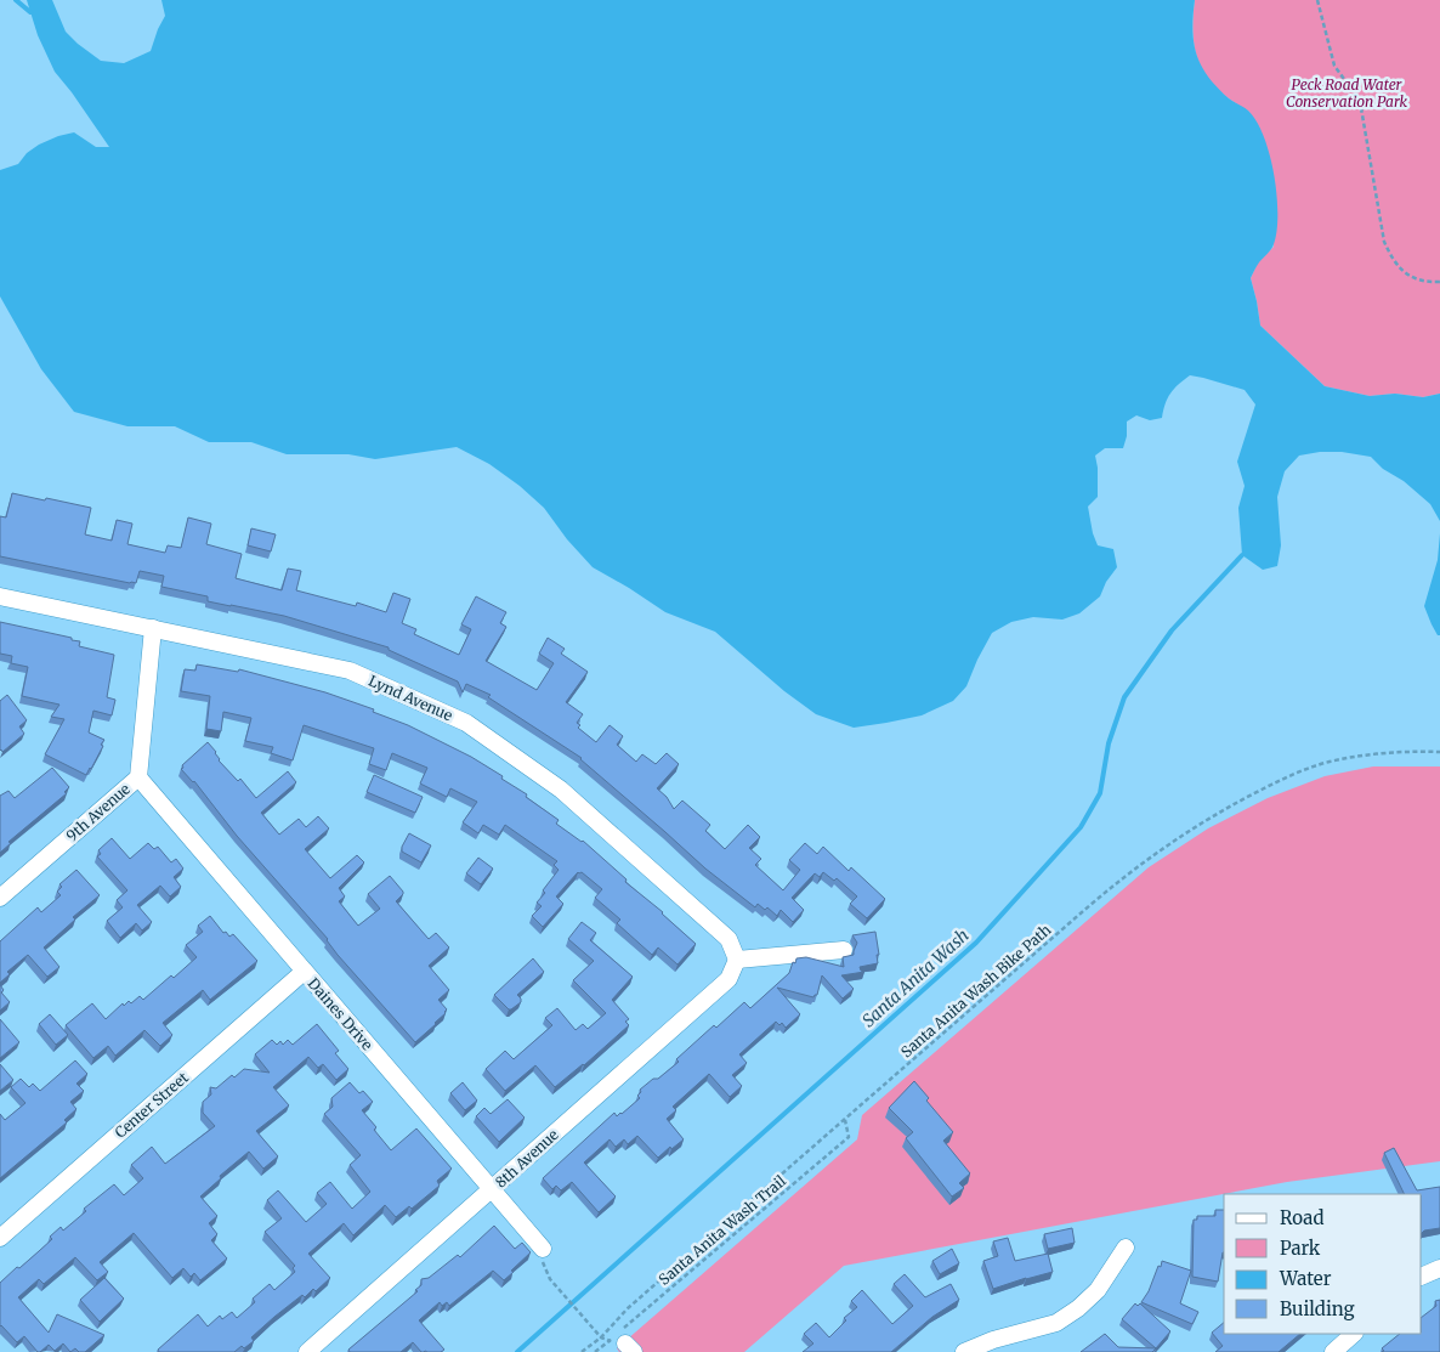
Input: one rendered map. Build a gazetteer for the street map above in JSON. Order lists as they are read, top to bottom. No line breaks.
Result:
{"streets":{"street":["Lynd Avenue","9th Avenue","Daines Drive","Center Street","8th Avenue"],"path":["Santa Anita Wash Bike Path","Santa Anita Wash Trail"]},"crossings":[["Lynd Avenue","9th Avenue"],["Lynd Avenue","8th Avenue"],["9th Avenue","Daines Drive"],["Santa Anita Wash Bike Path","Santa Anita Wash Trail"],["Daines Drive","Center Street"],["Daines Drive","8th Avenue"]],"water":["Santa Anita Wash"],"parks":["Peck Road Water Conservation Park"],"legend":["Road","Park","Water","Building"]}
